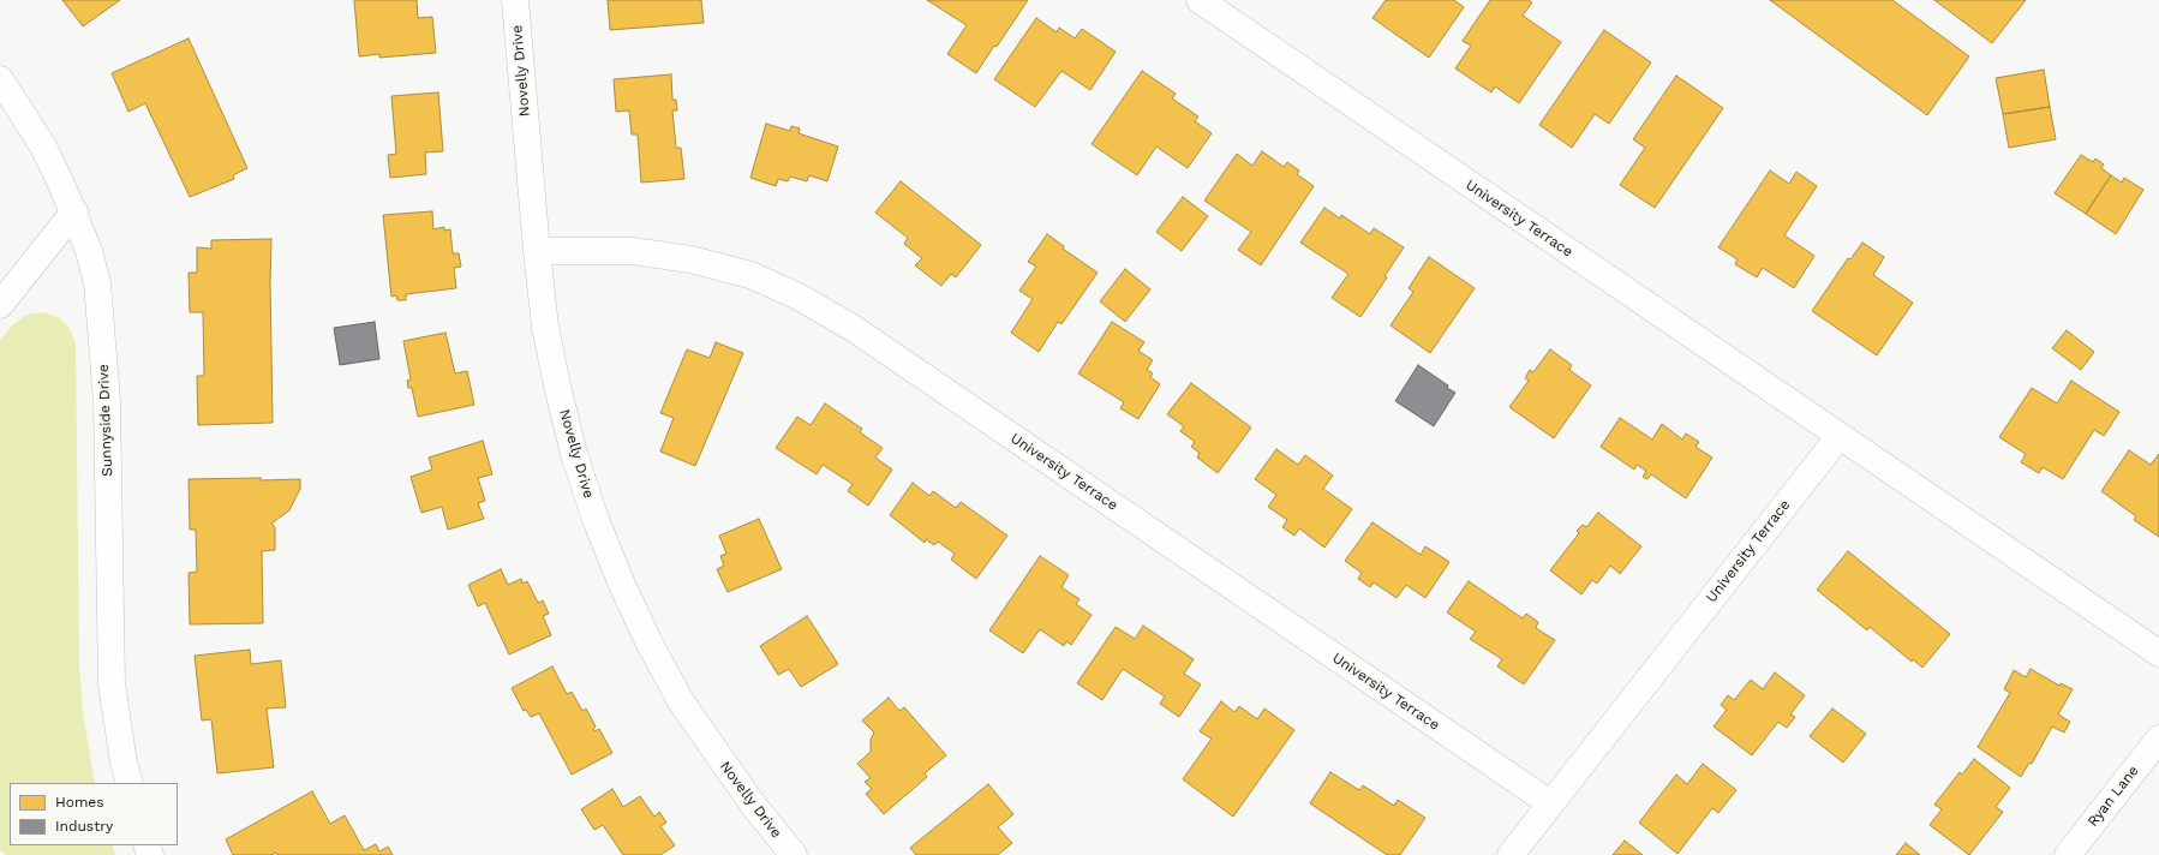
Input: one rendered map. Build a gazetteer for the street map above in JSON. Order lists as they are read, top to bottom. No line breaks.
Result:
{"streets":{"street":["Novelly Drive","University Terrace","Sunnyside Drive","Ryan Lane"]},"crossings":[["Novelly Drive","University Terrace"]],"legend":["Homes","Industry"]}
